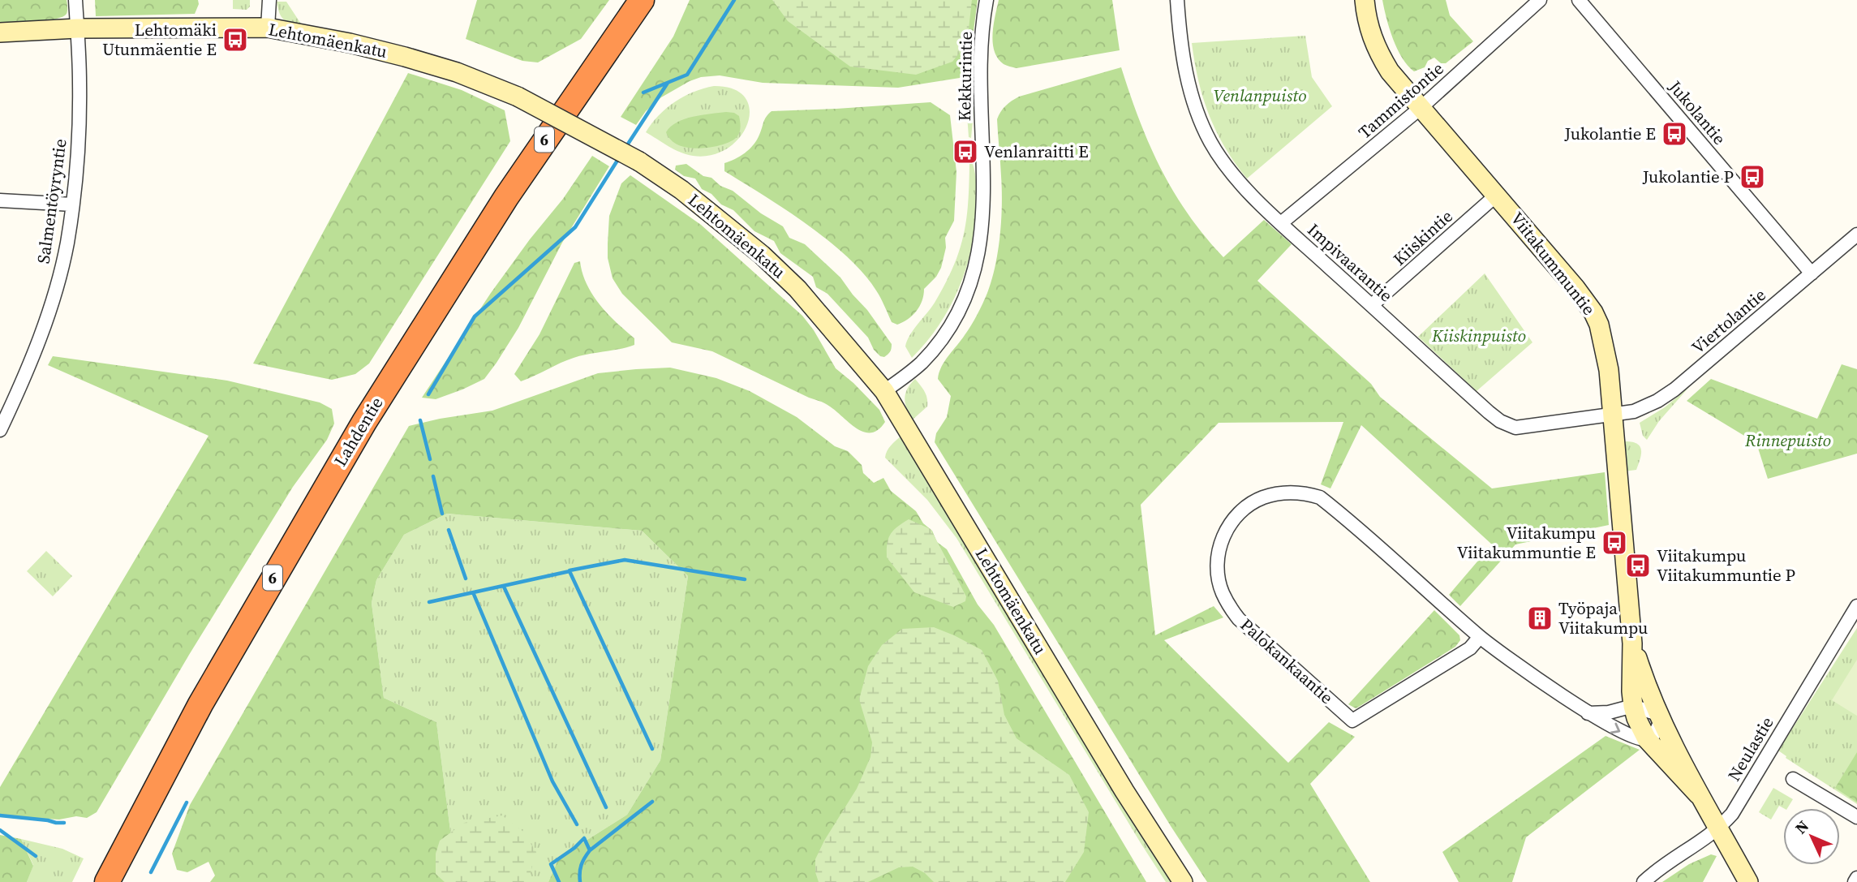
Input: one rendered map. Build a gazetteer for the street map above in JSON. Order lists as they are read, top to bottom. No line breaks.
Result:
{"streets":{"highway":["6","Lahdentie"],"street":["Lehtomäenkatu","Kekkurintie","Tammistontie","Jukolantie","Salmentöyryntie","Kiiskintie","Impivaarantie","Viitakummuntie","Viertolantie","Palokankaantie","Neulastie"]},"crossings":[["Lehtomäenkatu","Kekkurintie"],["Lehtomäenkatu","Salmentöyryntie"],["Tammistontie","Impivaarantie"],["Tammistontie","Viitakummuntie"],["Jukolantie","Viertolantie"],["Kiiskintie","Impivaarantie"],["Kiiskintie","Viitakummuntie"],["Impivaarantie","Viitakummuntie"],["Impivaarantie","Viertolantie"],["Viitakummuntie","Viertolantie"],["Viitakummuntie","Palokankaantie"]],"parks":["Venlanpuisto","Kiiskinpuisto","Rinnepuisto"],"places":{"bus stop":["Lehtomäki Utunmäentie E","Jukolantie E","Venlanraitti E","Jukolantie P","Viitakumpu Viitakummuntie E","Viitakumpu Viitakummuntie P"],"building":["Työpaja Viitakumpu"]},"north":"top left"}
